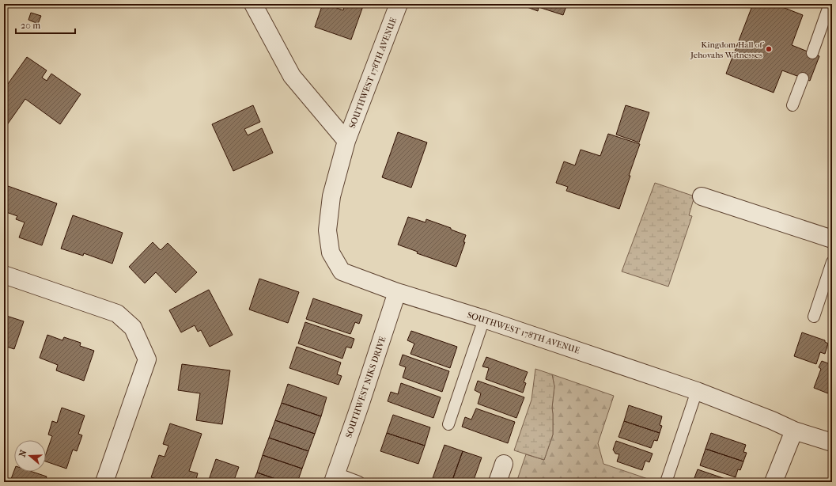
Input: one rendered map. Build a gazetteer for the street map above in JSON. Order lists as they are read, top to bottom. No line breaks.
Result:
{"streets":{"street":["SOUTHWEST 178TH AVENUE","SOUTHWEST NIKS DRIVE"]},"crossings":[["SOUTHWEST 178TH AVENUE","SOUTHWEST NIKS DRIVE"]],"places":["Kingdom Hall of Jehovahs Witnesses"],"scale_bar":"20 m","north":"left"}
